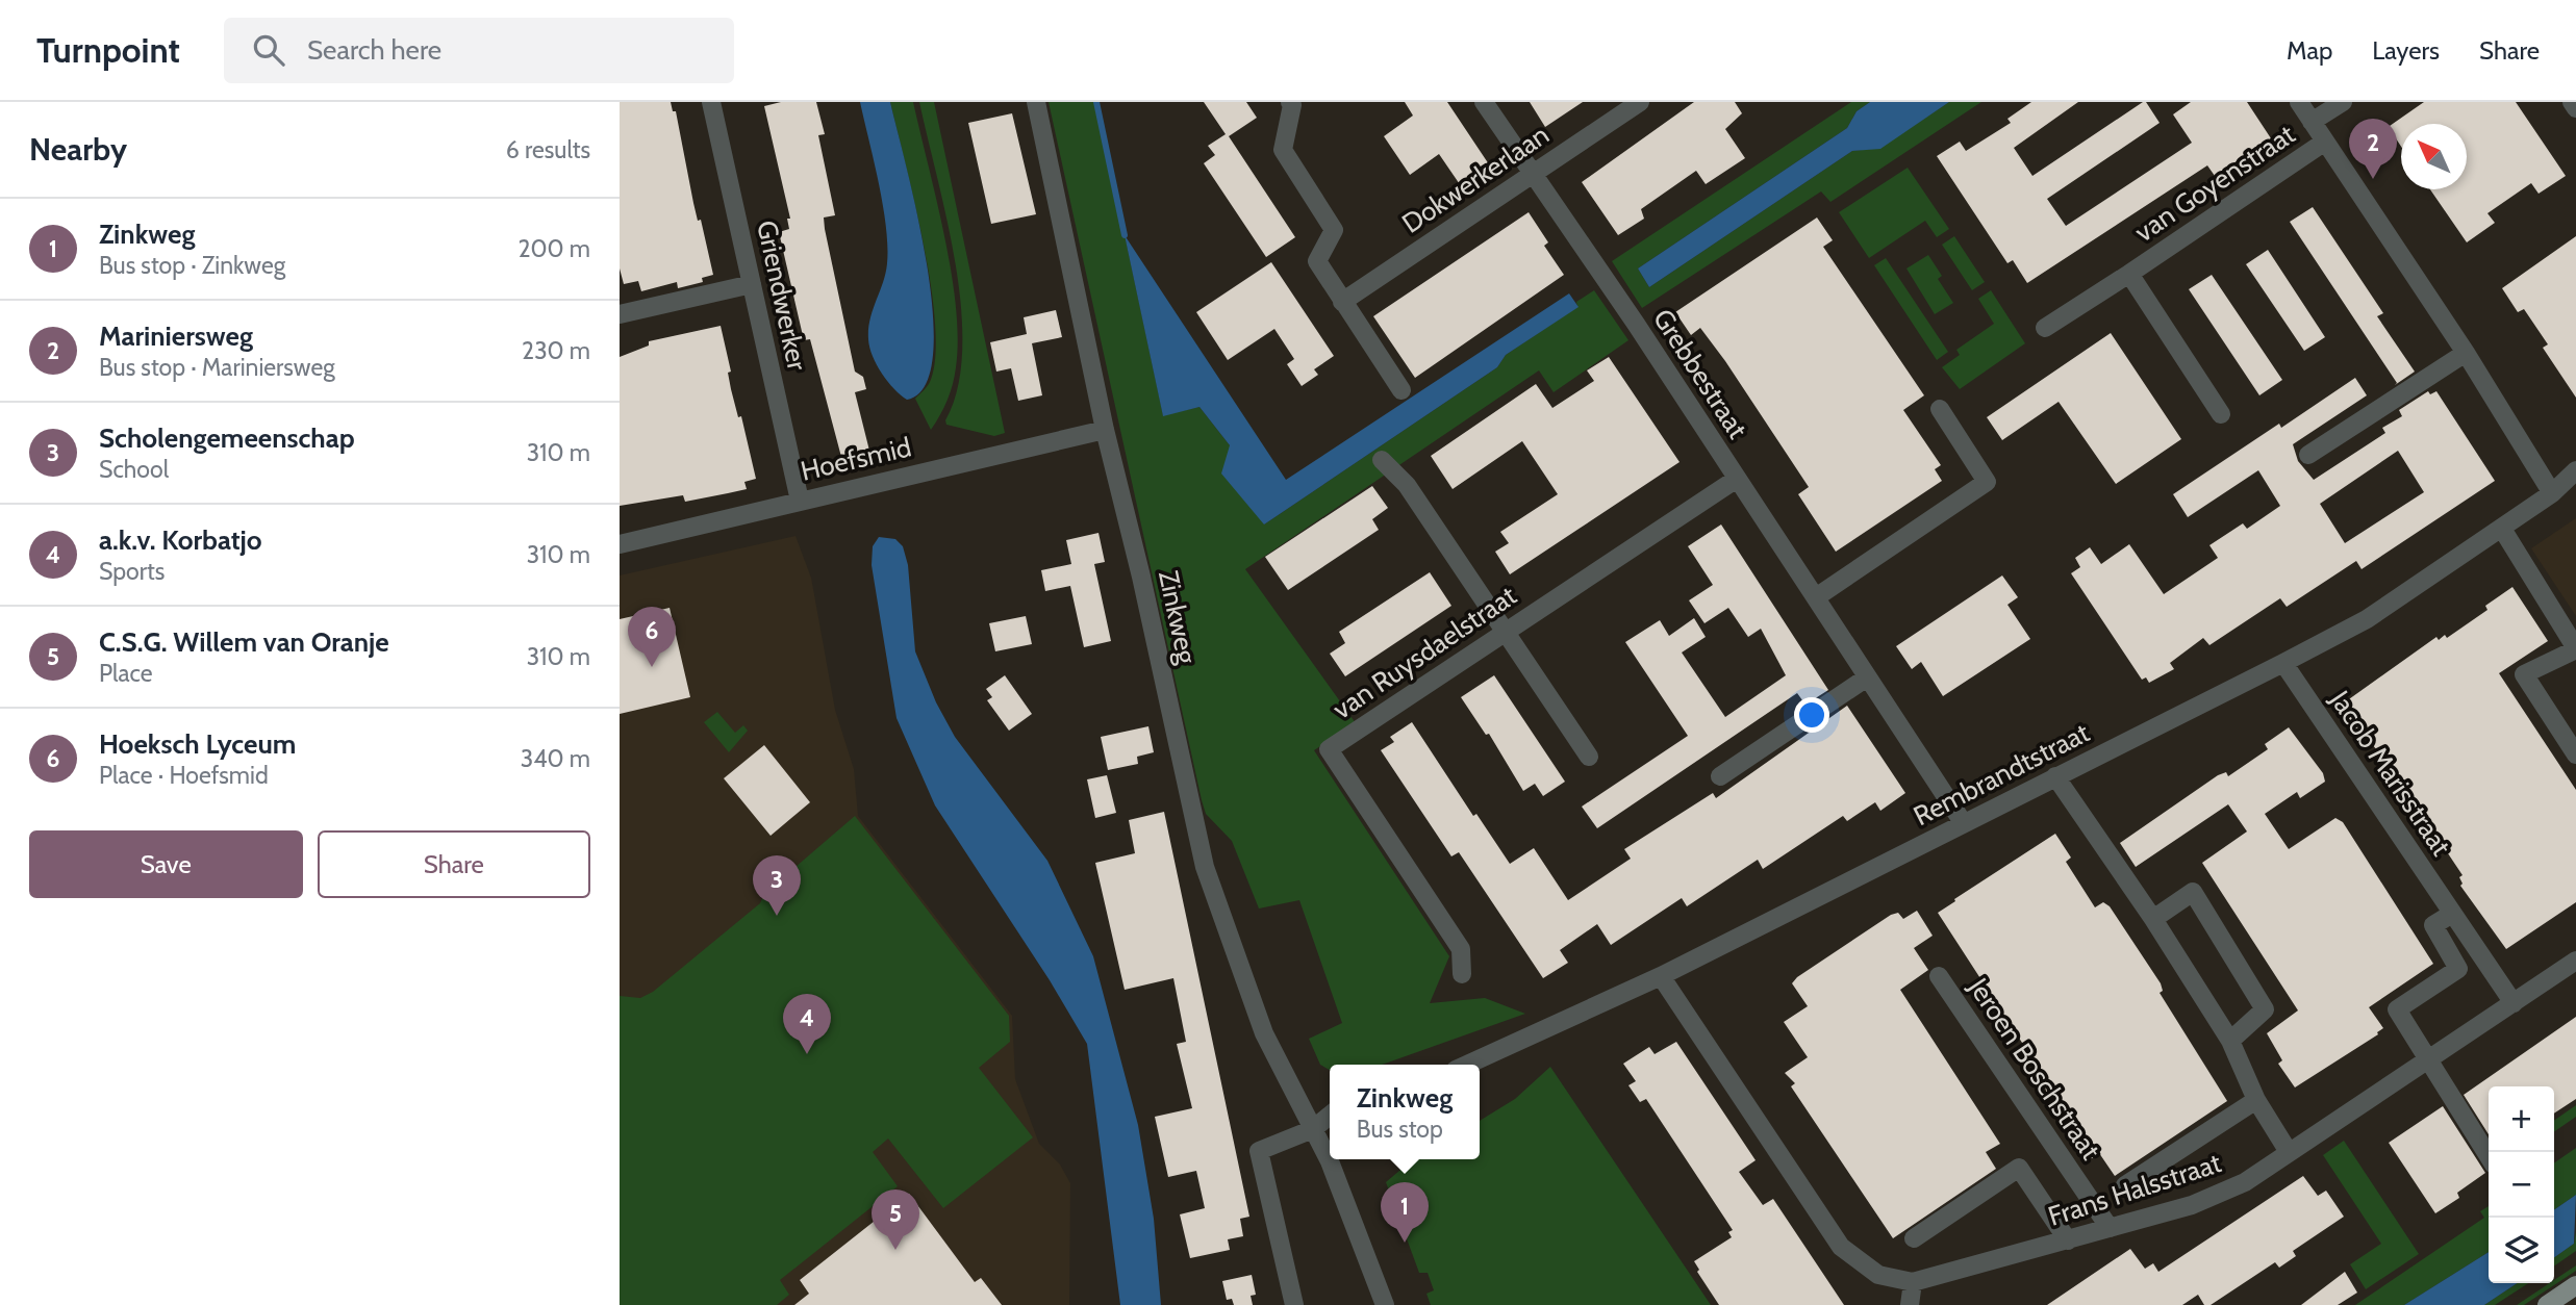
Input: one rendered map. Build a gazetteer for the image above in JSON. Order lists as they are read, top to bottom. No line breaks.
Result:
{"streets":{"street":["Dokwerkerlaan","van Goyenstraat","Griendwerker","Grebbestraat","Hoefsmid","Zinkweg","van Ruysdaelstraat","Jacob Marisstraat","Rembrandtstraat","Jeroen Boschstraat","Frans Halsstraat"]},"crossings":[["Dokwerkerlaan","Grebbestraat"],["Griendwerker","Hoefsmid"],["Grebbestraat","van Ruysdaelstraat"],["Grebbestraat","Rembrandtstraat"],["Hoefsmid","Zinkweg"],["Jacob Marisstraat","Rembrandtstraat"],["Jacob Marisstraat","Frans Halsstraat"],["Rembrandtstraat","Frans Halsstraat"],["Jeroen Boschstraat","Frans Halsstraat"]],"north":"top left","page":{"header":"Turnpoint","search":"Search here","nav":["Map","Layers","Share"],"heading":["Nearby","6 results"],"pins":["2","6","3","4","1","5"],"list":[{"mark":"1","name":"Zinkweg","note":"Bus stop · Zinkweg","value":"200 m"},{"mark":"2","name":"Mariniersweg","note":"Bus stop · Mariniersweg","value":"230 m"},{"mark":"3","name":"Scholengemeenschap","note":"School","value":"310 m"},{"mark":"4","name":"a.k.v. Korbatjo","note":"Sports","value":"310 m"},{"mark":"5","name":"C.S.G. Willem van Oranje","note":"Place","value":"310 m"},{"mark":"6","name":"Hoeksch Lyceum","note":"Place · Hoefsmid","value":"340 m"}],"buttons":["Save","Share"],"popup":["Zinkweg","Bus stop"],"map_buttons":["+","−"]}}
